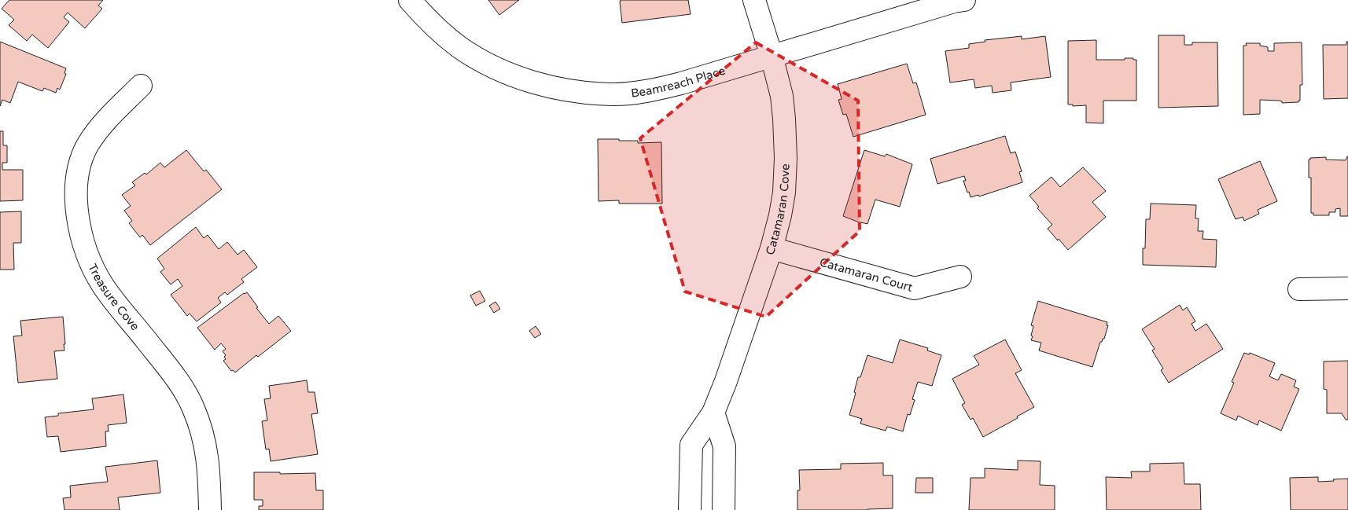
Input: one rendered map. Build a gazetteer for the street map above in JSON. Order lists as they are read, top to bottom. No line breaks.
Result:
{"streets":{"street":["Beamreach Place","Catamaran Cove","Catamaran Court","Treasure Cove"]},"crossings":[["Beamreach Place","Catamaran Cove"],["Catamaran Cove","Catamaran Court"]]}
